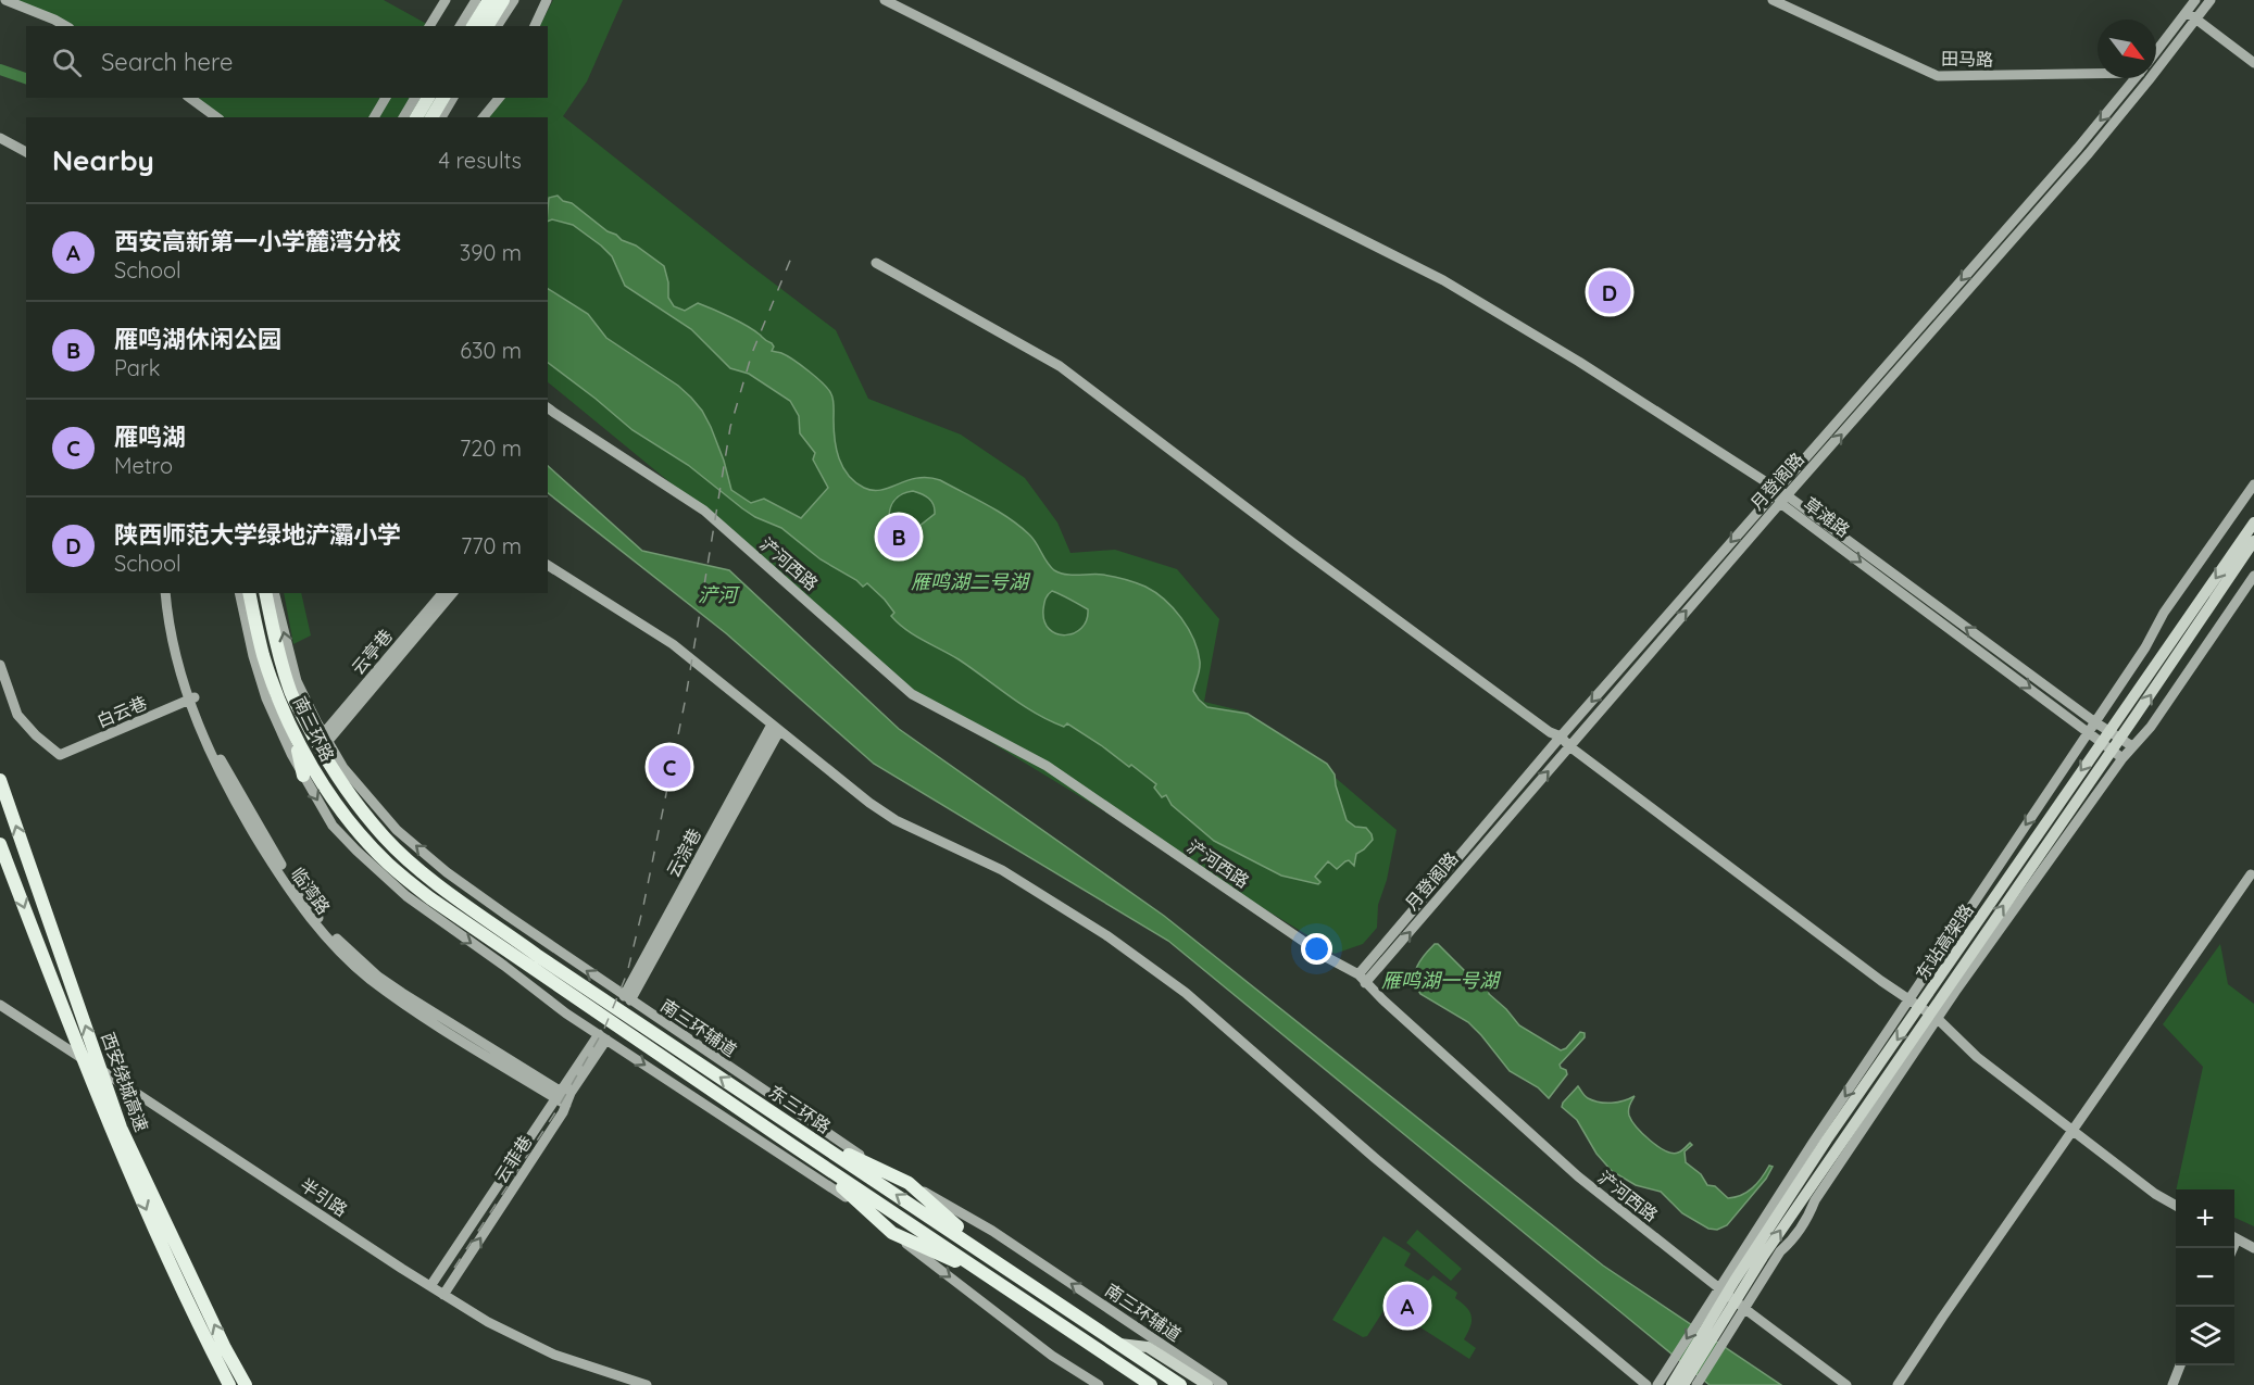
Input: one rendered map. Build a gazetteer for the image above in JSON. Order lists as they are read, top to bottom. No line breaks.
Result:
{"streets":{"highway":["南三环路","西安绕城高速","东三环路"],"main road":["东站高架路"],"street":["田马路","月登阁路","草滩路","浐河西路","云亭巷","白云巷","云淙巷","临湾路","南三环辅道","云菲巷","半引路"]},"crossings":[["月登阁路","草滩路"],["月登阁路","浐河西路"],["云亭巷","南三环辅道"],["白云巷","临湾路"],["南三环路","南三环辅道"],["南三环路","东三环路"],["云淙巷","南三环辅道"],["临湾路","云菲巷"],["南三环辅道","云菲巷"],["云菲巷","半引路"]],"water":["雁鸣湖二号湖","浐河","雁鸣湖一号湖"],"north":"bottom right","page":{"search":"Search here","heading":["Nearby","4 results"],"list":[{"mark":"A","name":"西安高新第一小学麓湾分校","note":"School","value":"390 m"},{"mark":"B","name":"雁鸣湖休闲公园","note":"Park","value":"630 m"},{"mark":"C","name":"雁鸣湖","note":"Metro","value":"720 m"},{"mark":"D","name":"陕西师范大学绿地浐灞小学","note":"School","value":"770 m"}],"pins":["D","B","C","A"],"map_buttons":["+","−"]}}
